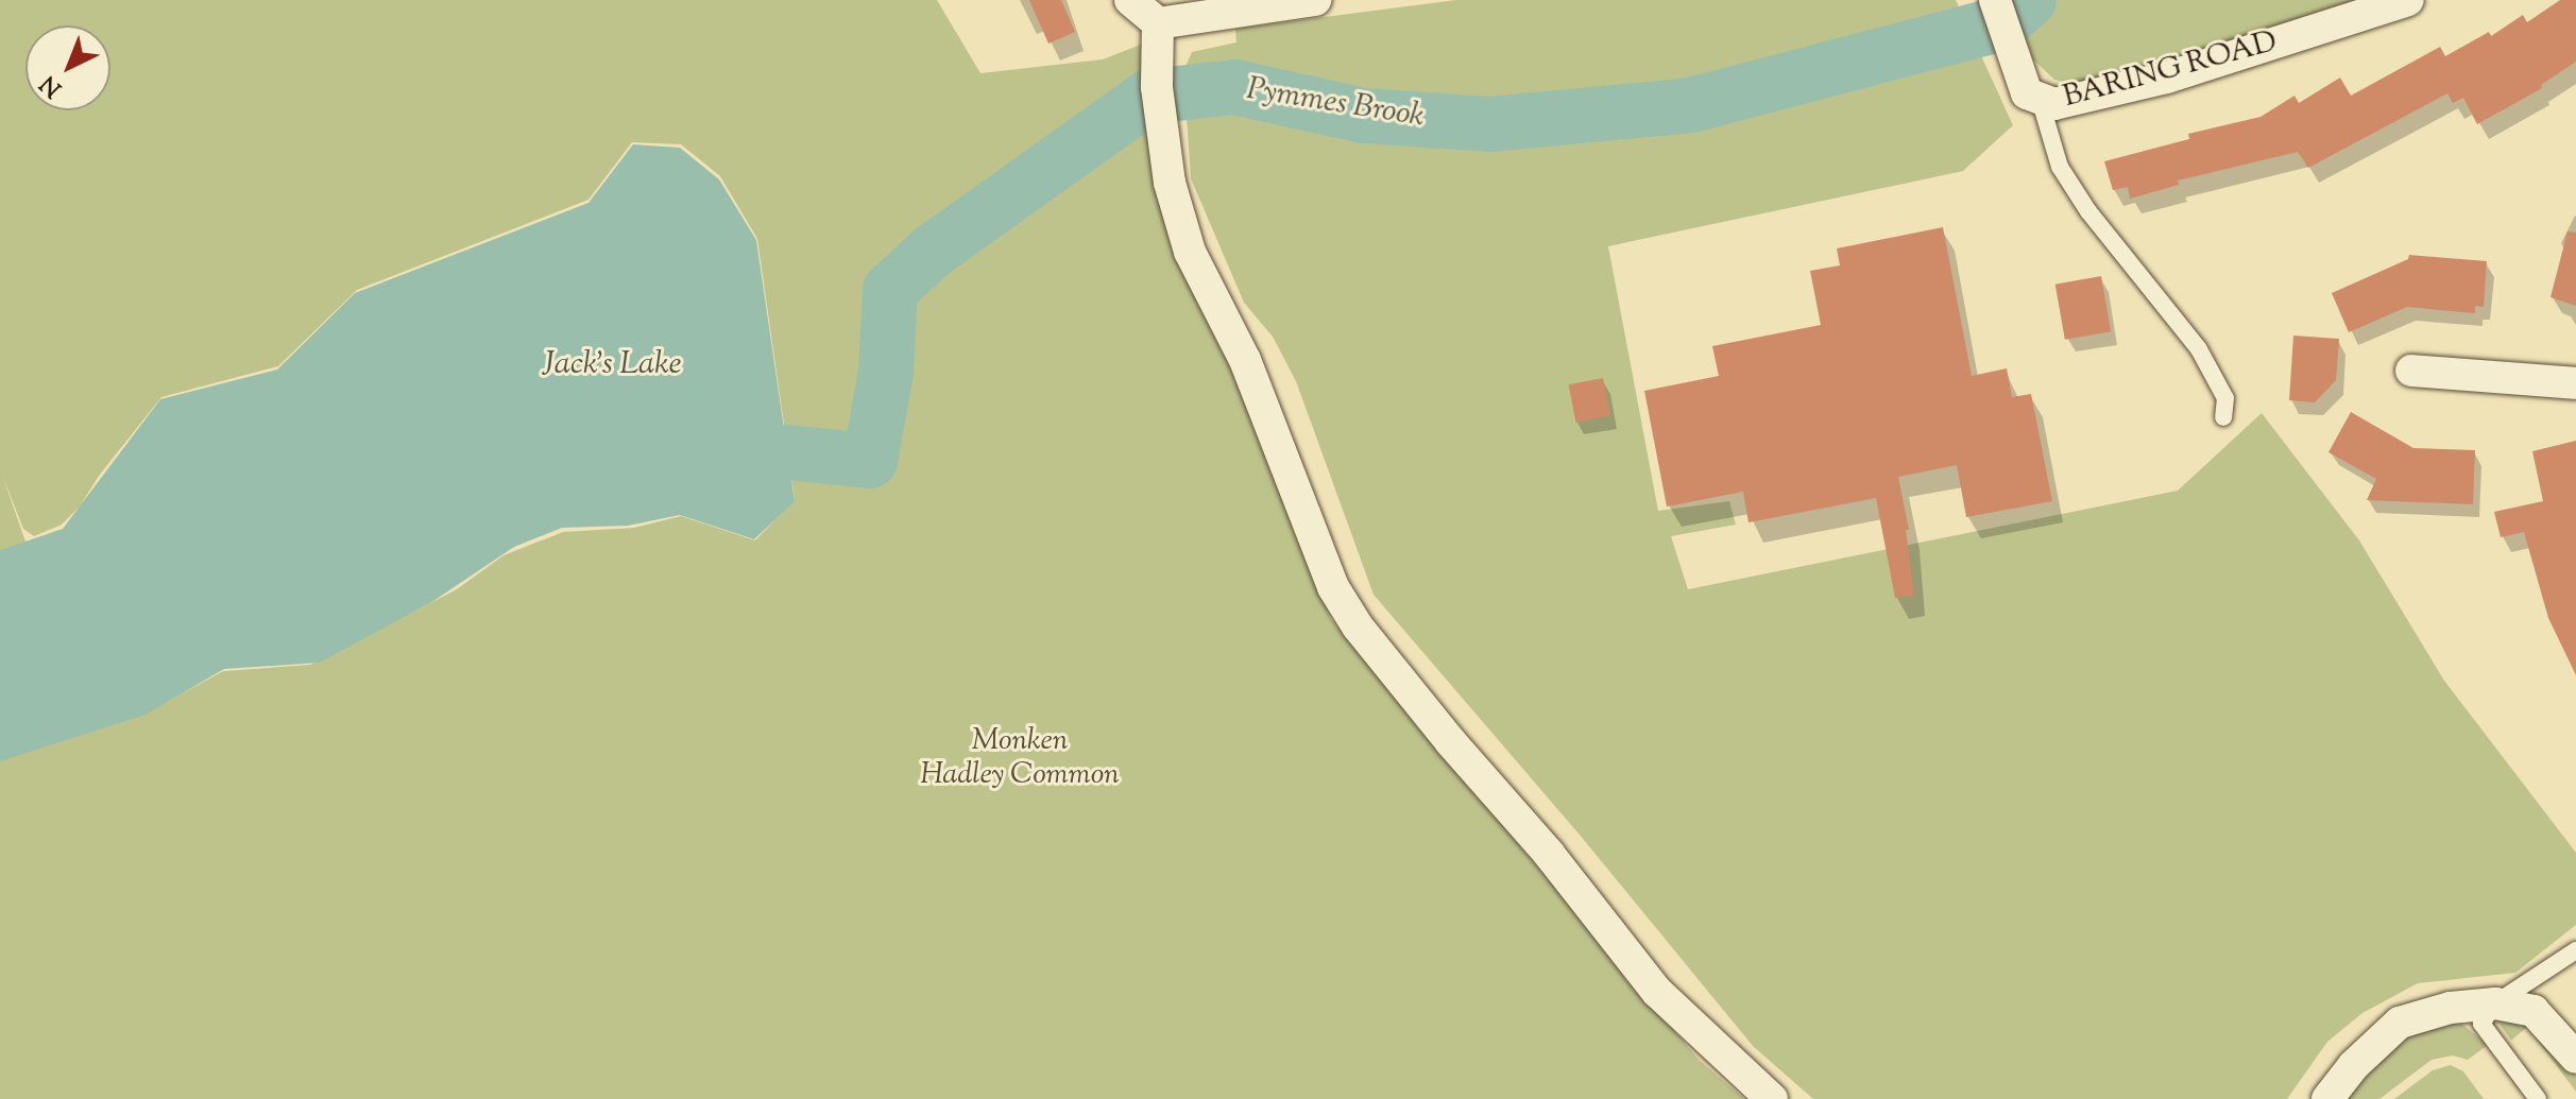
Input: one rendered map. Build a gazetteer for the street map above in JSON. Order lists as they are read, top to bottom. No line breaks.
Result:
{"streets":{"street":["BARING ROAD"]},"water":["Pymmes Brook","Jack's Lake"],"parks":["Monken Hadley Common"],"north":"bottom left"}
